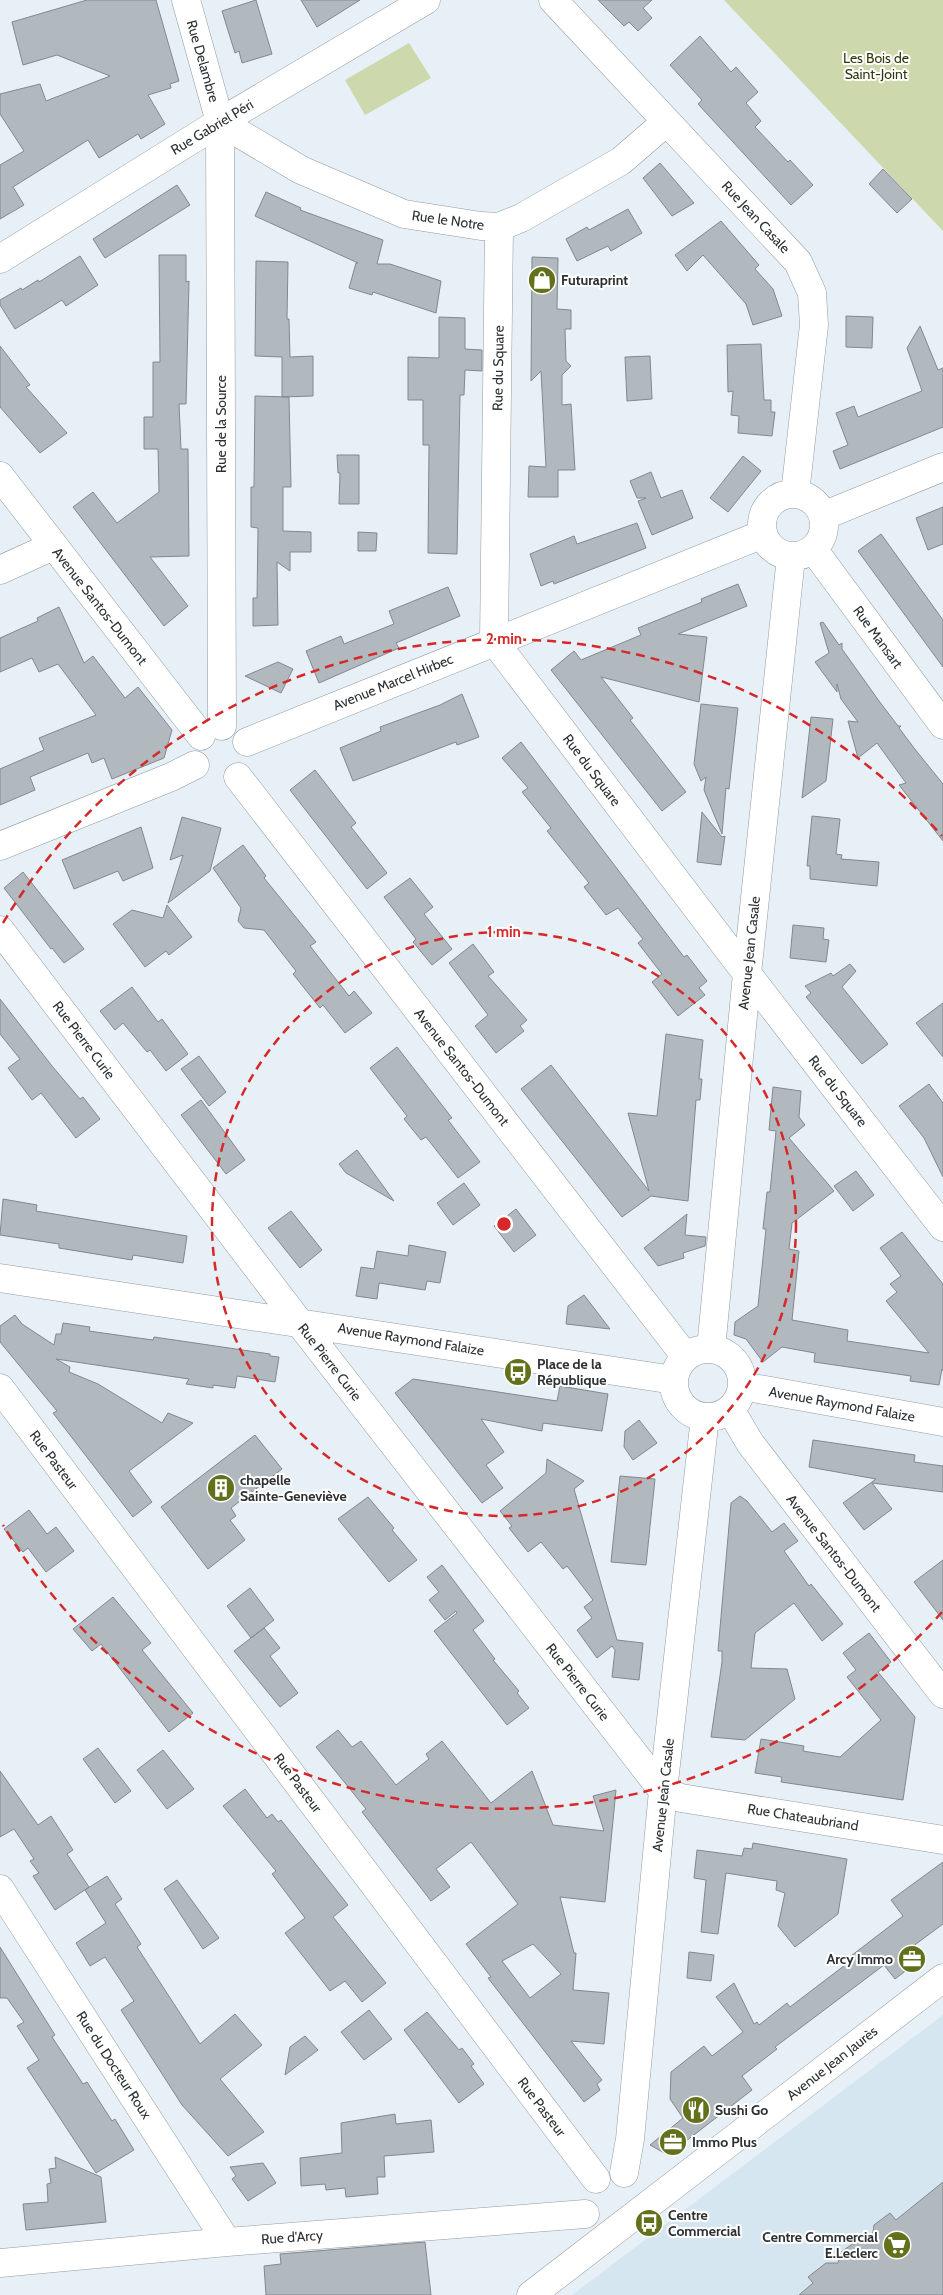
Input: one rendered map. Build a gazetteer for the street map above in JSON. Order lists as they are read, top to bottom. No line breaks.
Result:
{"streets":{"street":["Rue Delambre","Rue Gabriel Péri","Rue Jean Casale","Rue le Notre","Rue du Square","Rue de la Source","Avenue Santos-Dumont","Rue Mansart","Avenue Marcel Hirbec","Avenue Jean Casale","Rue Pierre Curie","Avenue Raymond Falaize","Rue Pasteur","Rue Chateaubriand","Avenue Jean Jaurès","Rue du Docteur Roux","Rue d'Arcy"]},"crossings":[["Rue Delambre","Rue Gabriel Péri"],["Rue Delambre","Rue le Notre"],["Rue Delambre","Rue de la Source"],["Rue Gabriel Péri","Rue le Notre"],["Rue Gabriel Péri","Rue de la Source"],["Rue Jean Casale","Rue le Notre"],["Rue Jean Casale","Rue Mansart"],["Rue Jean Casale","Avenue Marcel Hirbec"],["Rue Jean Casale","Avenue Jean Casale"],["Rue le Notre","Rue du Square"],["Rue le Notre","Rue de la Source"],["Rue du Square","Avenue Marcel Hirbec"],["Rue du Square","Avenue Jean Casale"],["Rue de la Source","Avenue Santos-Dumont"],["Rue de la Source","Avenue Marcel Hirbec"],["Avenue Santos-Dumont","Avenue Marcel Hirbec"],["Avenue Santos-Dumont","Avenue Jean Casale"],["Avenue Santos-Dumont","Avenue Raymond Falaize"],["Rue Mansart","Avenue Marcel Hirbec"],["Rue Mansart","Avenue Jean Casale"],["Avenue Marcel Hirbec","Avenue Jean Casale"],["Avenue Jean Casale","Rue Pierre Curie"],["Avenue Jean Casale","Avenue Raymond Falaize"],["Avenue Jean Casale","Rue Chateaubriand"],["Rue Pierre Curie","Avenue Raymond Falaize"],["Rue Pierre Curie","Rue Chateaubriand"],["Rue du Docteur Roux","Rue d'Arcy"]],"parks":["Les Bois de Saint-Joint"],"places":{"shop":["Futuraprint"],"bus stop":["Place de la République","Centre Commercial"],"building":["chapelle Sainte-Geneviève"],"office":["Arcy Immo","Immo Plus"],"restaurant":["Sushi Go"],"supermarket":["Centre Commercial E.Leclerc"]},"rings":["2 min","1 min"]}
